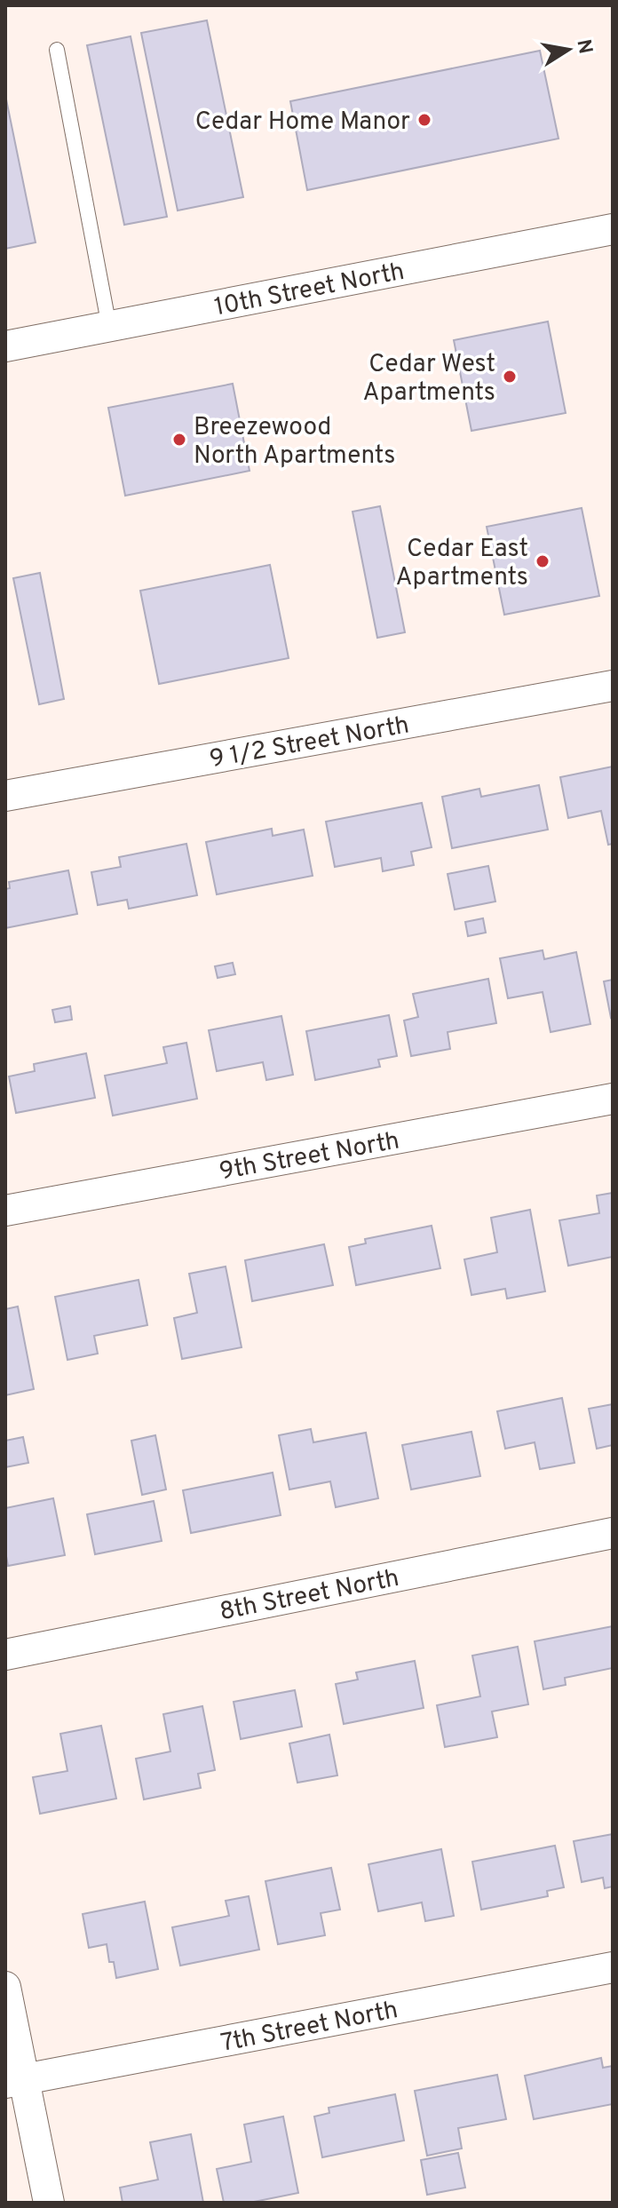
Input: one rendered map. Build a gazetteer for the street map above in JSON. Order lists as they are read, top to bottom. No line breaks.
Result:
{"streets":{"street":["10th Street North","9 1/2 Street North","9th Street North","8th Street North","7th Street North"]},"places":["Cedar Home Manor","Cedar West Apartments","Breezewood North Apartments","Cedar East Apartments"],"north":"right"}
